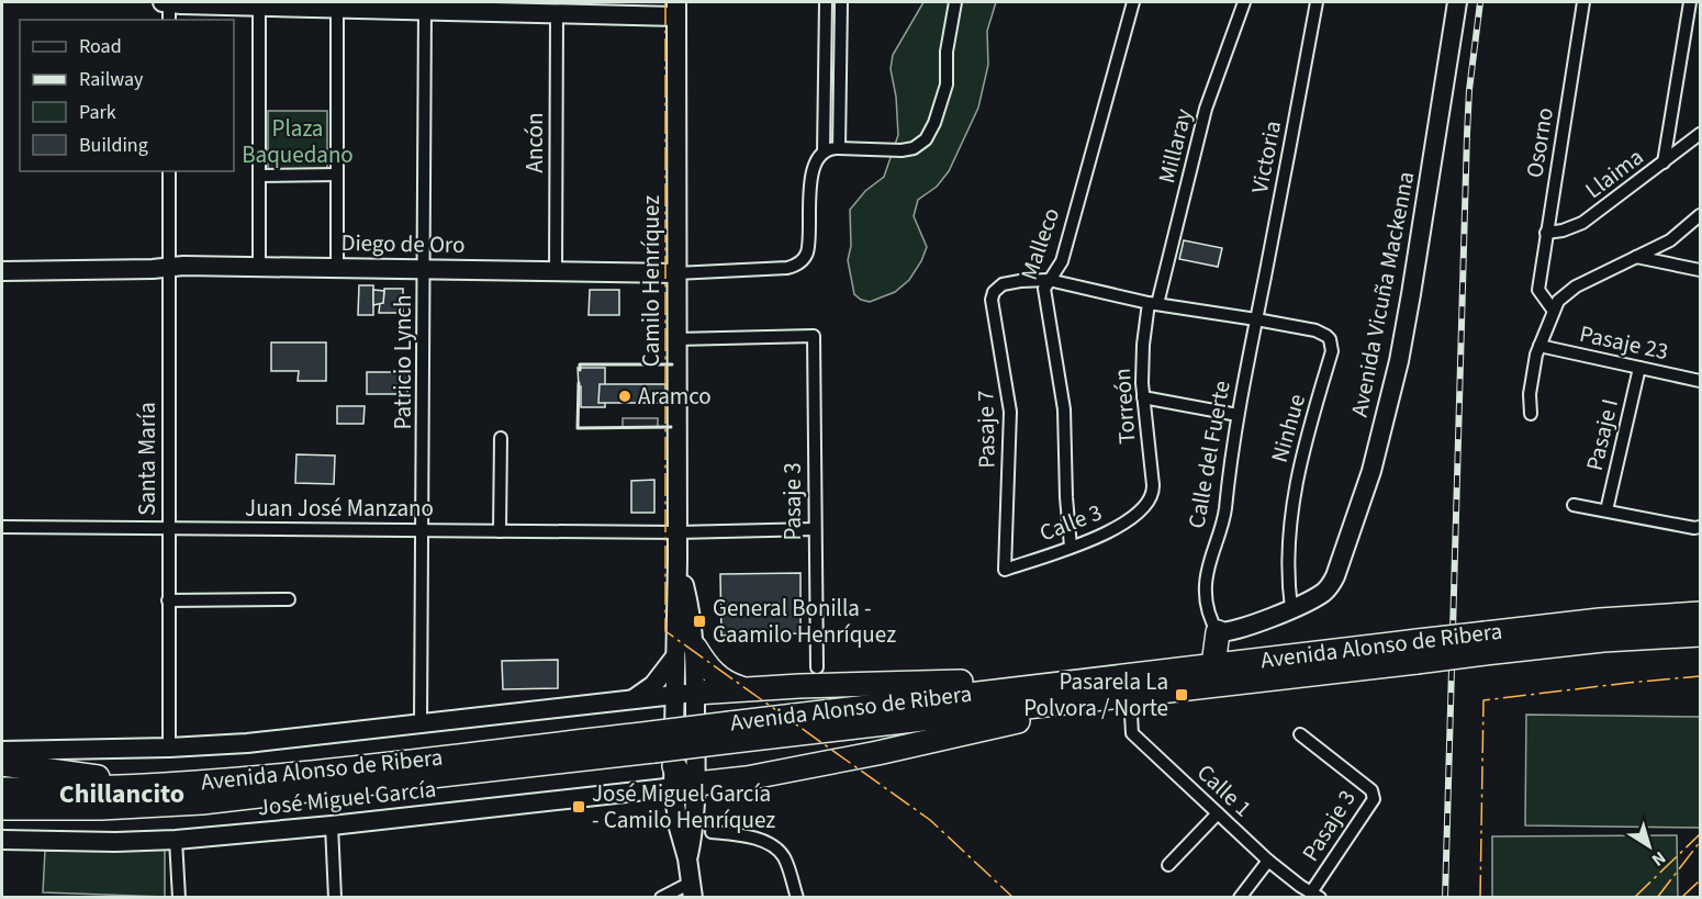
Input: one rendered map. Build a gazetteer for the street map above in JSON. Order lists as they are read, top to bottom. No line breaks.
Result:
{"streets":{"highway":["Avenida Alonso de Ribera"],"main road":["Diego de Oro","Camilo Henríquez","Avenida Vicuña Mackenna","José Miguel García"],"street":["Ancón","Osorno","Millaray","Victoria","Llaima","Malleco","Pasaje 23","Patricio Lynch","Torreón","Ninhue","Pasaje 7","Pasaje I","Calle del Fuerte","Santa María","Pasaje 3","Juan José Manzano","Calle 3","Calle 1"]},"crossings":[["Ancón","Diego de Oro"],["Osorno","Llaima"],["Millaray","Torreón"],["Victoria","Ninhue"],["Victoria","Calle del Fuerte"],["Diego de Oro","Camilo Henríquez"],["Diego de Oro","Patricio Lynch"],["Diego de Oro","Santa María"],["Malleco","Pasaje 7"],["Malleco","Calle 3"],["Camilo Henríquez","Pasaje 3"],["Camilo Henríquez","Juan José Manzano"],["Camilo Henríquez","José Miguel García"],["Avenida Vicuña Mackenna","Ninhue"],["Pasaje 23","Pasaje I"],["Patricio Lynch","Juan José Manzano"],["Torreón","Calle 3"],["Ninhue","Calle del Fuerte"],["Pasaje 7","Calle 3"],["Santa María","Juan José Manzano"],["Pasaje 3","Juan José Manzano"],["Pasaje 3","Calle 1"],["Avenida Alonso de Ribera","Calle 1"]],"districts":["Chillancito"],"parks":["Plaza Baquedano"],"places":{"other":["Aramco"],"transit":["General Bonilla - Caamilo Henríquez","Pasarela La Polvora / Norte","José Miguel García - Camilo Henríquez"]},"legend":["Road","Railway","Park","Building"],"north":"bottom right"}
